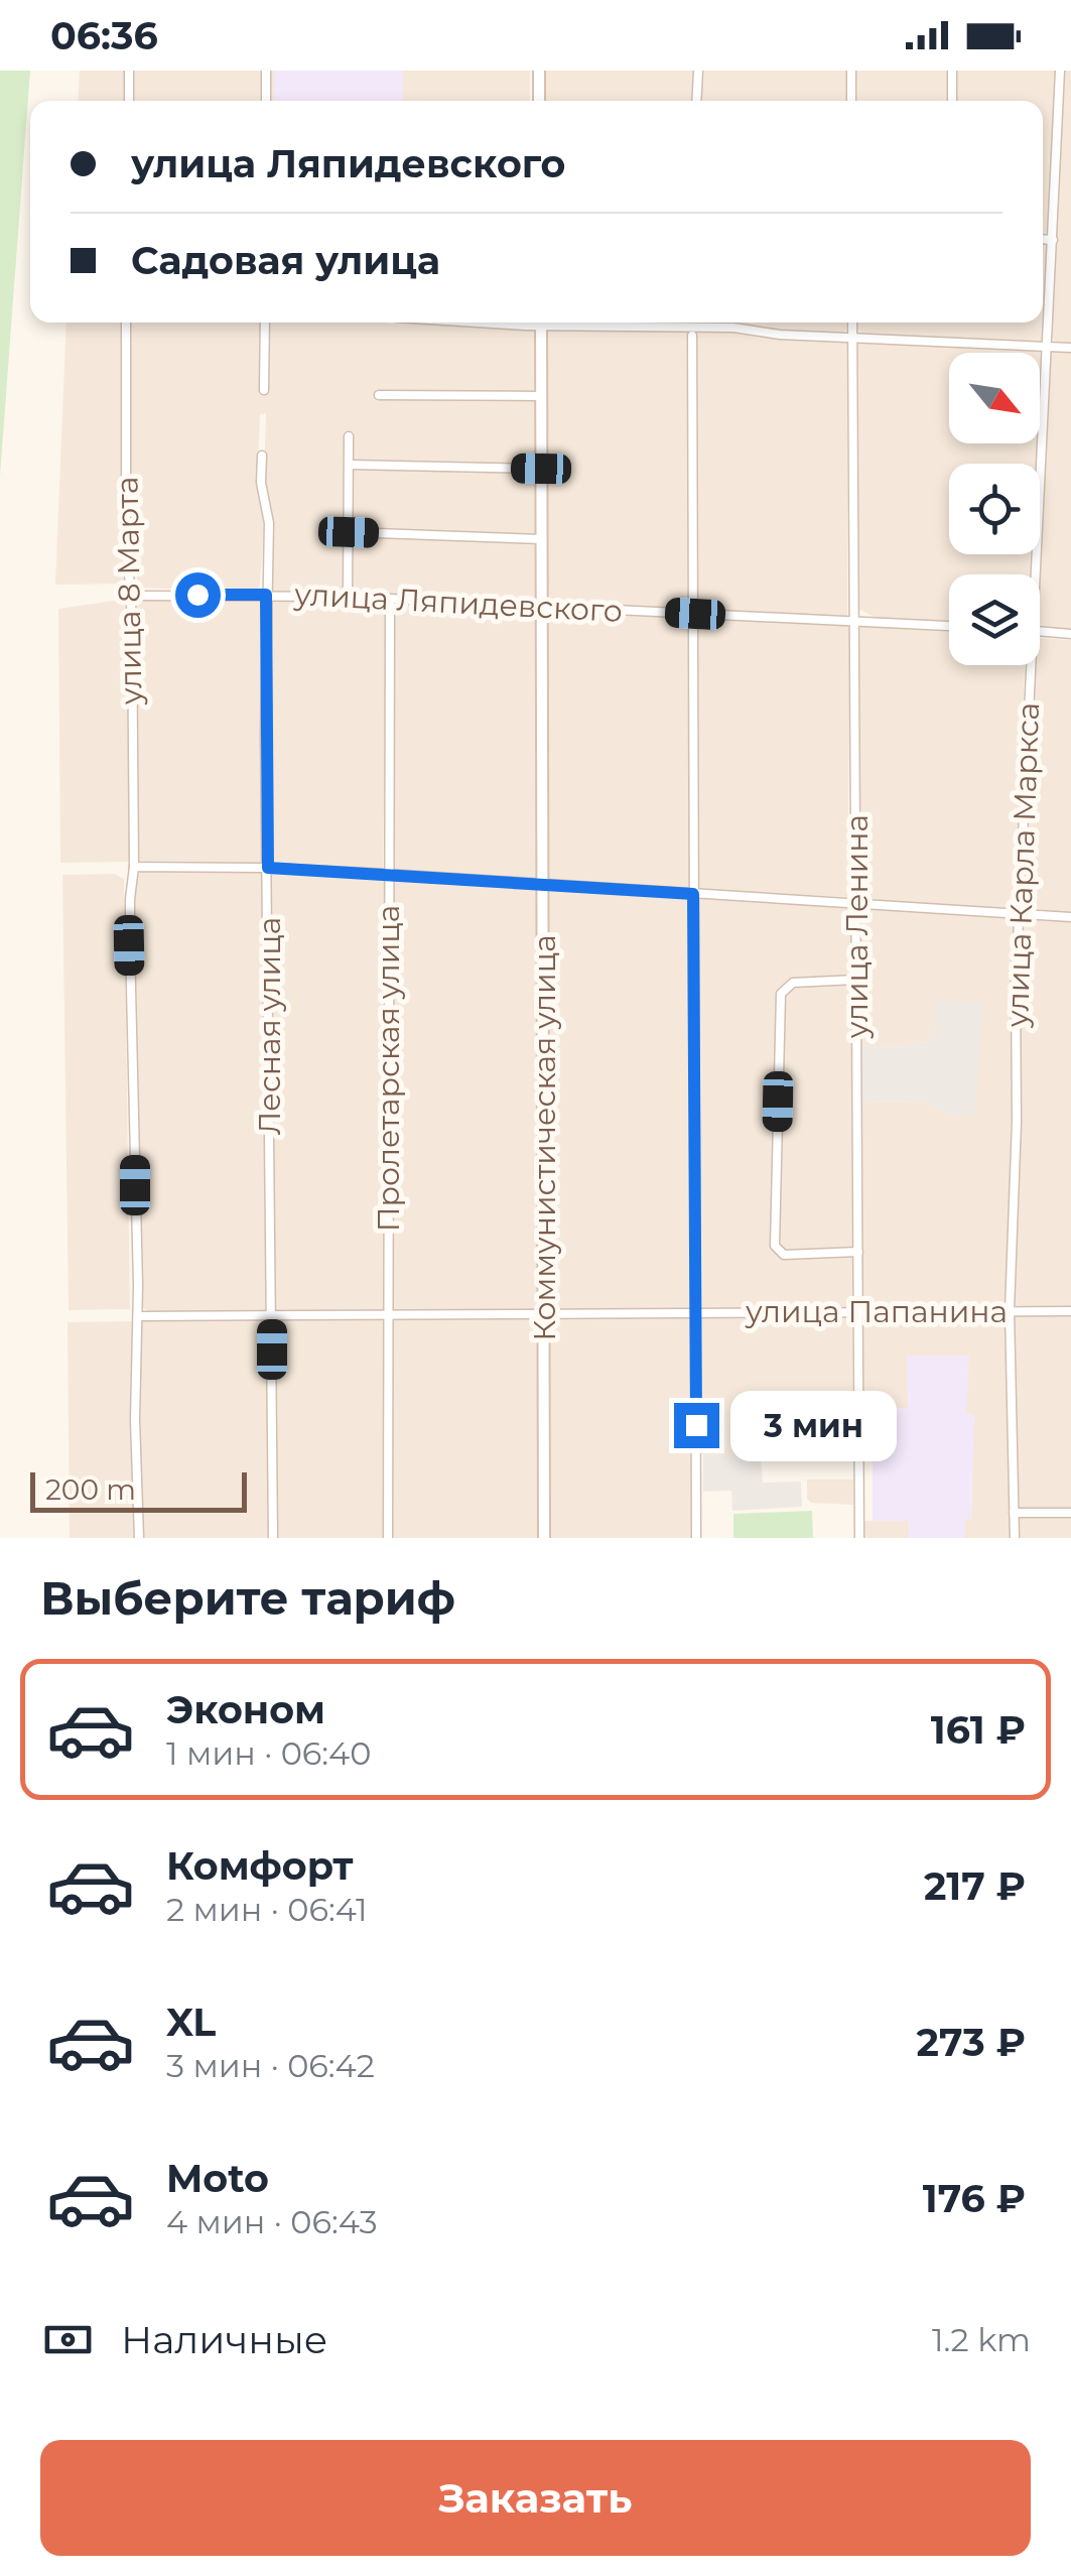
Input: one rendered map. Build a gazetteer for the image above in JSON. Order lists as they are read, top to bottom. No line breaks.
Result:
{"streets":{"street":["улица 8 Марта","улица Ляпидевского","улица Карла Маркса","улица Ленина","Лесная улица","Пролетарская улица","Коммунистическая улица","улица Папанина"]},"crossings":[["улица 8 Марта","улица Ляпидевского"],["улица 8 Марта","улица Папанина"],["улица Ляпидевского","улица Ленина"],["улица Ляпидевского","Лесная улица"],["улица Ляпидевского","Пролетарская улица"],["улица Ляпидевского","Коммунистическая улица"],["улица Карла Маркса","улица Папанина"],["улица Ленина","улица Папанина"],["Лесная улица","улица Папанина"],["Пролетарская улица","улица Папанина"],["Коммунистическая улица","улица Папанина"]],"scale_bar":"200 m","north":"bottom right","page":{"status":"06:36","banner":["улица Ляпидевского","Садовая улица"],"bubble":"3 мин","scale":"200 m","heading":"Выберите тариф","list":[{"name":"Эконом","note":"1 мин · 06:40","value":"161 ₽"},{"name":"Комфорт","note":"2 мин · 06:41","value":"217 ₽"},{"name":"XL","note":"3 мин · 06:42","value":"273 ₽"},{"name":"Moto","note":"4 мин · 06:43","value":"176 ₽"}],"pay":["Наличные","1.2 km"],"buttons":"Заказать"}}
